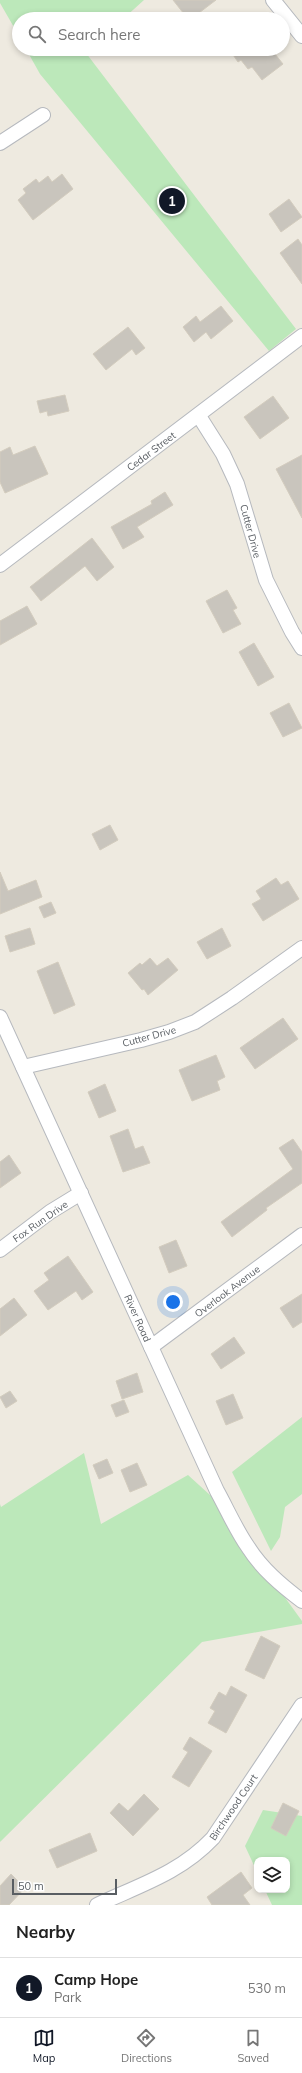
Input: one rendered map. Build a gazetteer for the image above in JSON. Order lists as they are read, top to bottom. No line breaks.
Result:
{"streets":{"street":["Cedar Street","Cutter Drive","Fox Run Drive","Overlook Avenue","River Road","Birchwood Court"]},"crossings":[["Cedar Street","Cutter Drive"],["Cutter Drive","River Road"],["Fox Run Drive","River Road"],["Overlook Avenue","River Road"]],"scale_bar":"50 m","page":{"search":"Search here","pins":"1","scale":"50 m","heading":"Nearby","list":[{"mark":"1","name":"Camp Hope","note":"Park","value":"530 m"}],"nav":["Map","Directions","Saved"]}}
